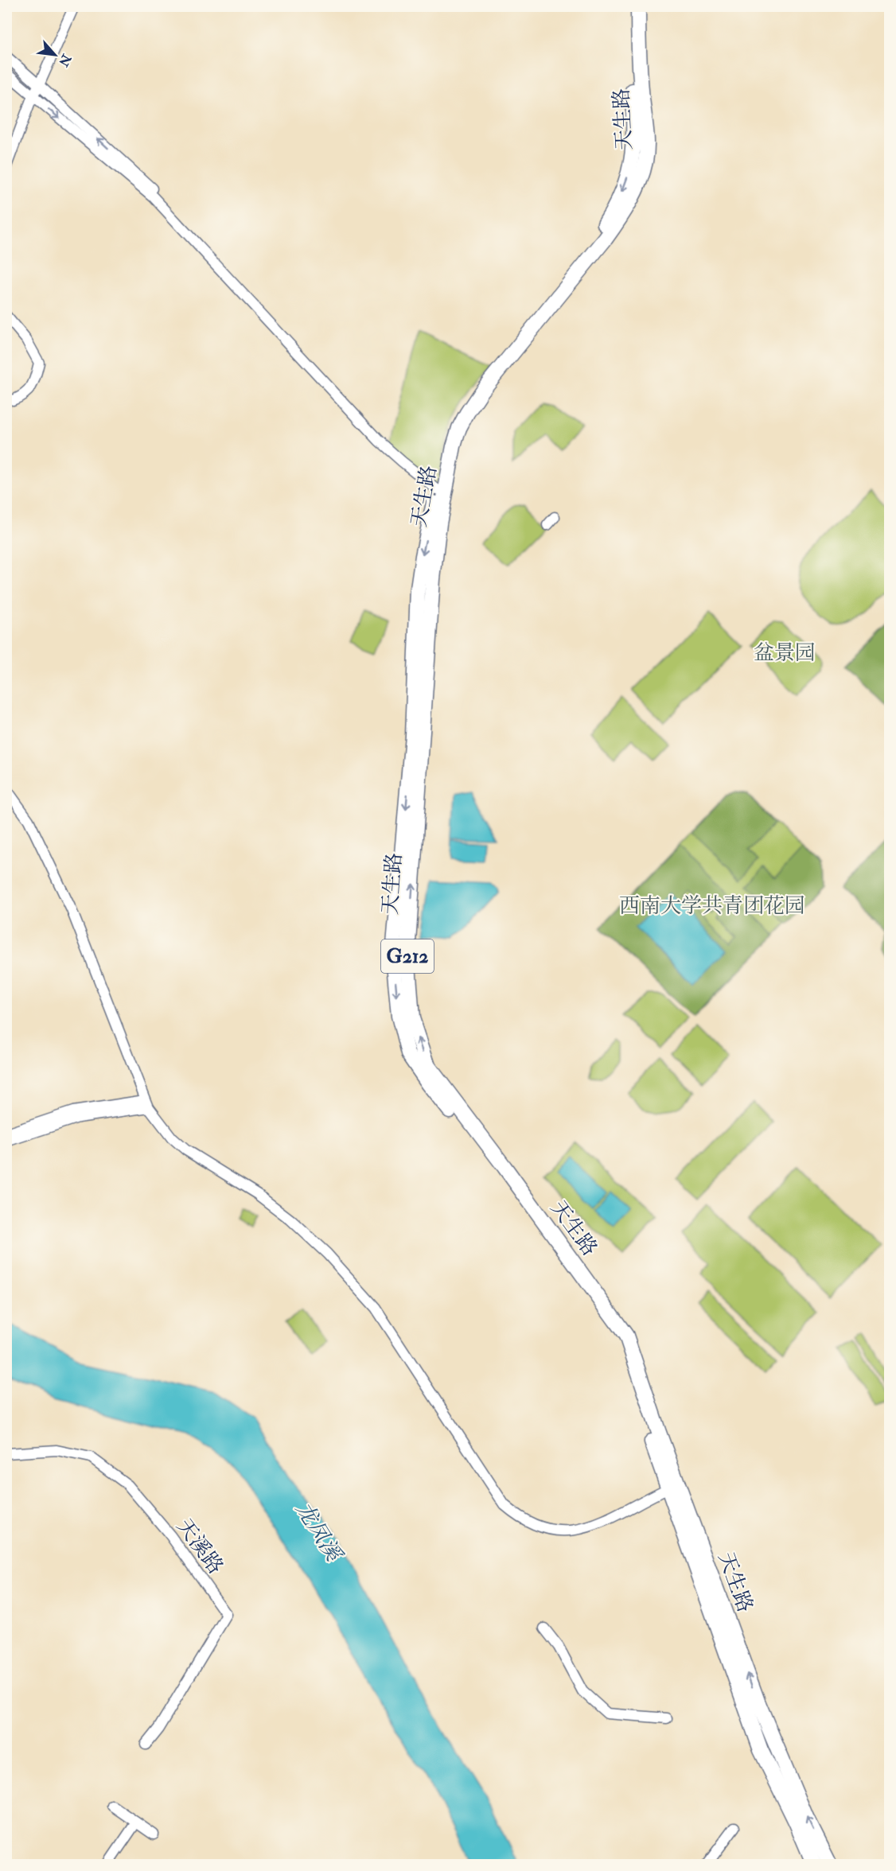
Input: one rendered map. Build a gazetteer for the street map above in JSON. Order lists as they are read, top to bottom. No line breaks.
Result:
{"streets":{"highway":["天生路","G212"],"street":["天溪路"]},"water":["龙凤溪"],"parks":["盆景园","西南大学共青团花园"],"north":"bottom right"}
